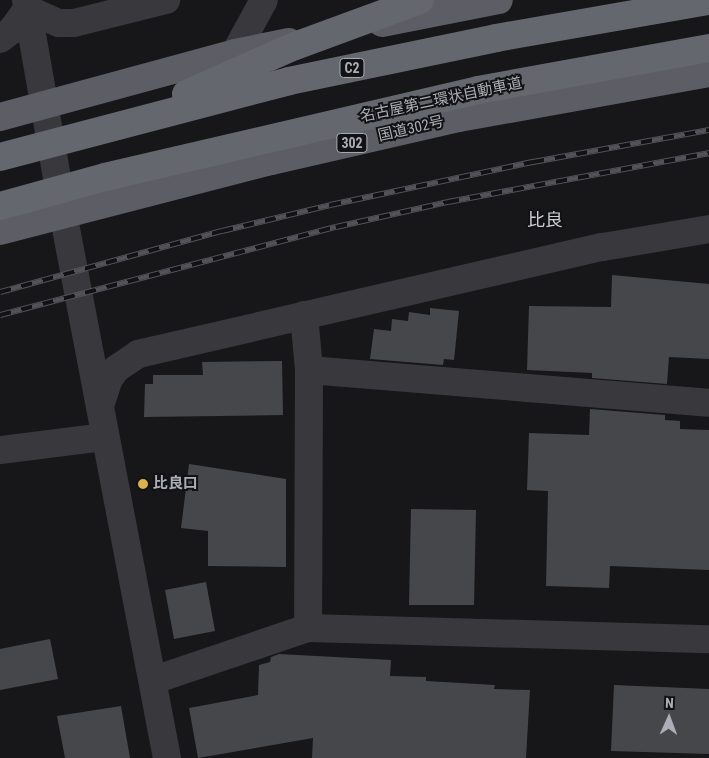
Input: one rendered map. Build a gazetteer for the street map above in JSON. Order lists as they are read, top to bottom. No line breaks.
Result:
{"streets":{"highway":["C2","名古屋第二環状自動車道","国道302号","302"]},"districts":["比良"],"places":["比良口"],"north":"top"}
